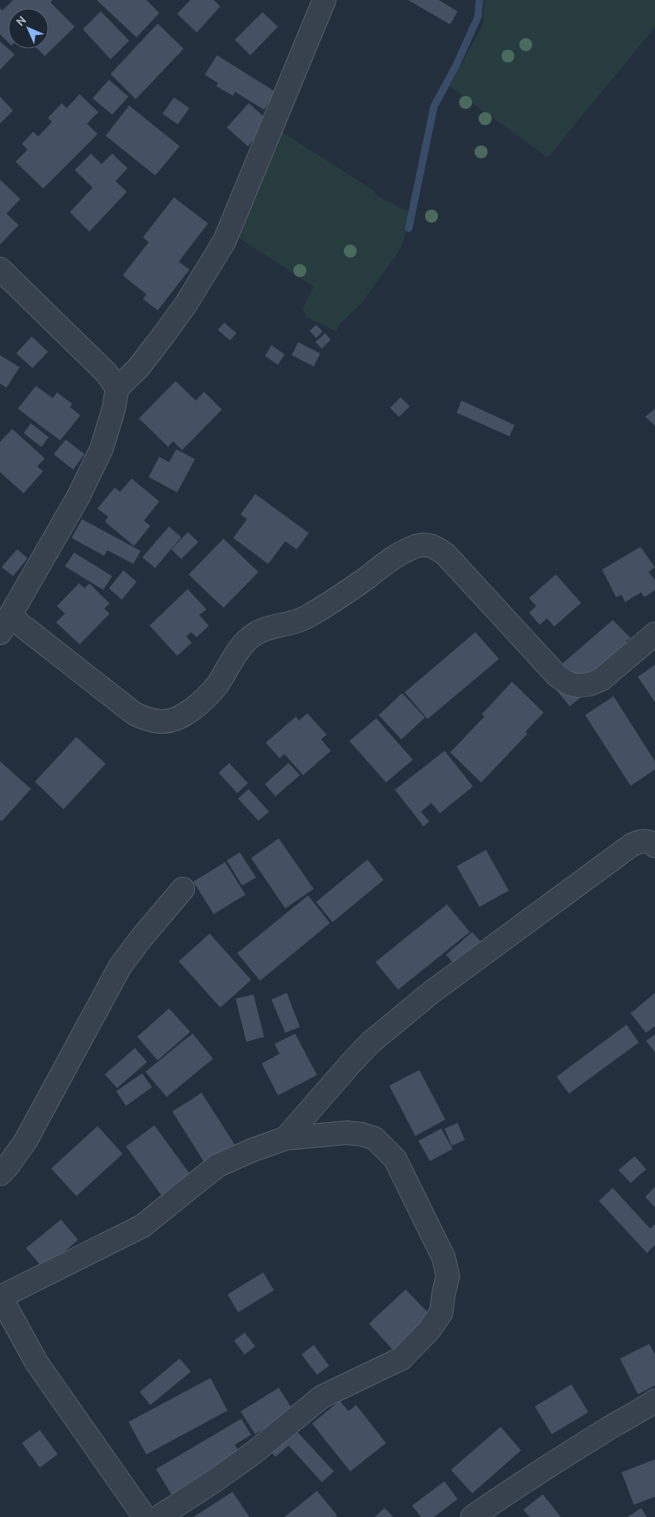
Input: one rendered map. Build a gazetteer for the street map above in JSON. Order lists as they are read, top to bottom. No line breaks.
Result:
{"north":"top left"}
